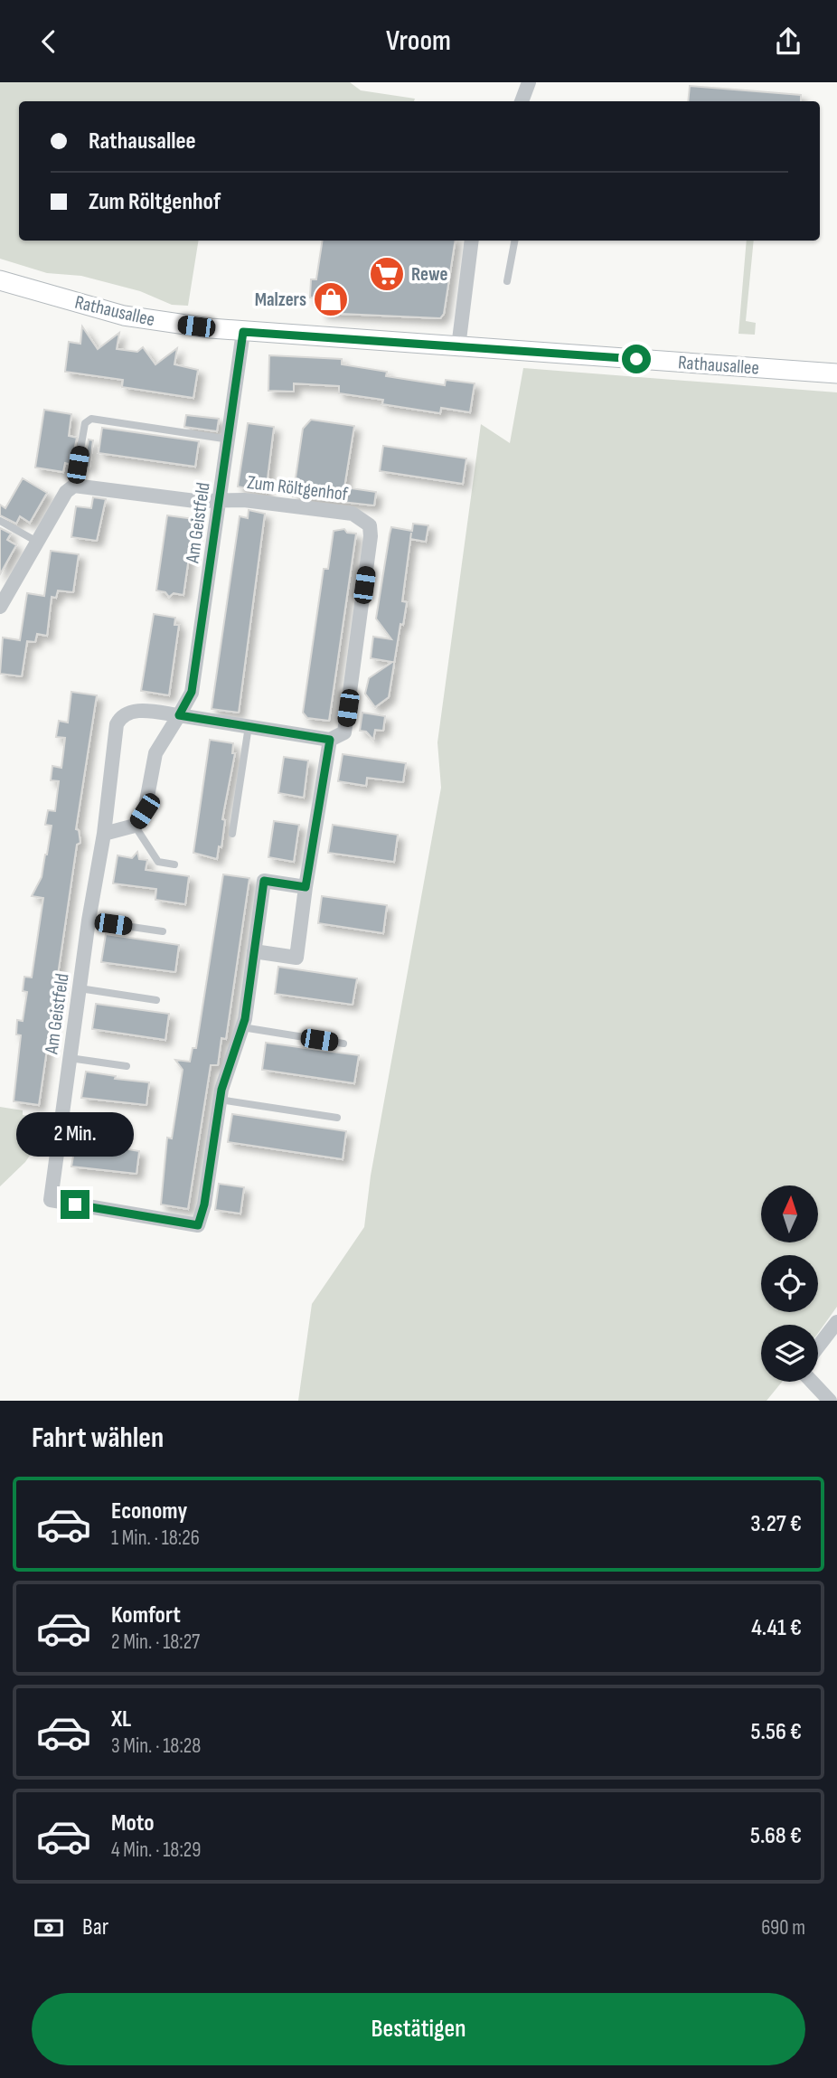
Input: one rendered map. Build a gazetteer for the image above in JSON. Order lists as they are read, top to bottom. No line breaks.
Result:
{"streets":{"main road":["Rathausallee"],"street":["Zum Röltgenhof","Am Geistfeld"]},"crossings":[["Rathausallee","Am Geistfeld"],["Zum Röltgenhof","Am Geistfeld"]],"places":{"supermarket":["Rewe"],"shop":["Malzers"]},"north":"top","page":{"header":"Vroom","banner":["Rathausallee","Zum Röltgenhof"],"bubble":"2 Min.","heading":"Fahrt wählen","list":[{"name":"Economy","note":"1 Min. · 18:26","value":"3.27 €"},{"name":"Komfort","note":"2 Min. · 18:27","value":"4.41 €"},{"name":"XL","note":"3 Min. · 18:28","value":"5.56 €"},{"name":"Moto","note":"4 Min. · 18:29","value":"5.68 €"}],"pay":["Bar","690 m"],"buttons":"Bestätigen"}}
